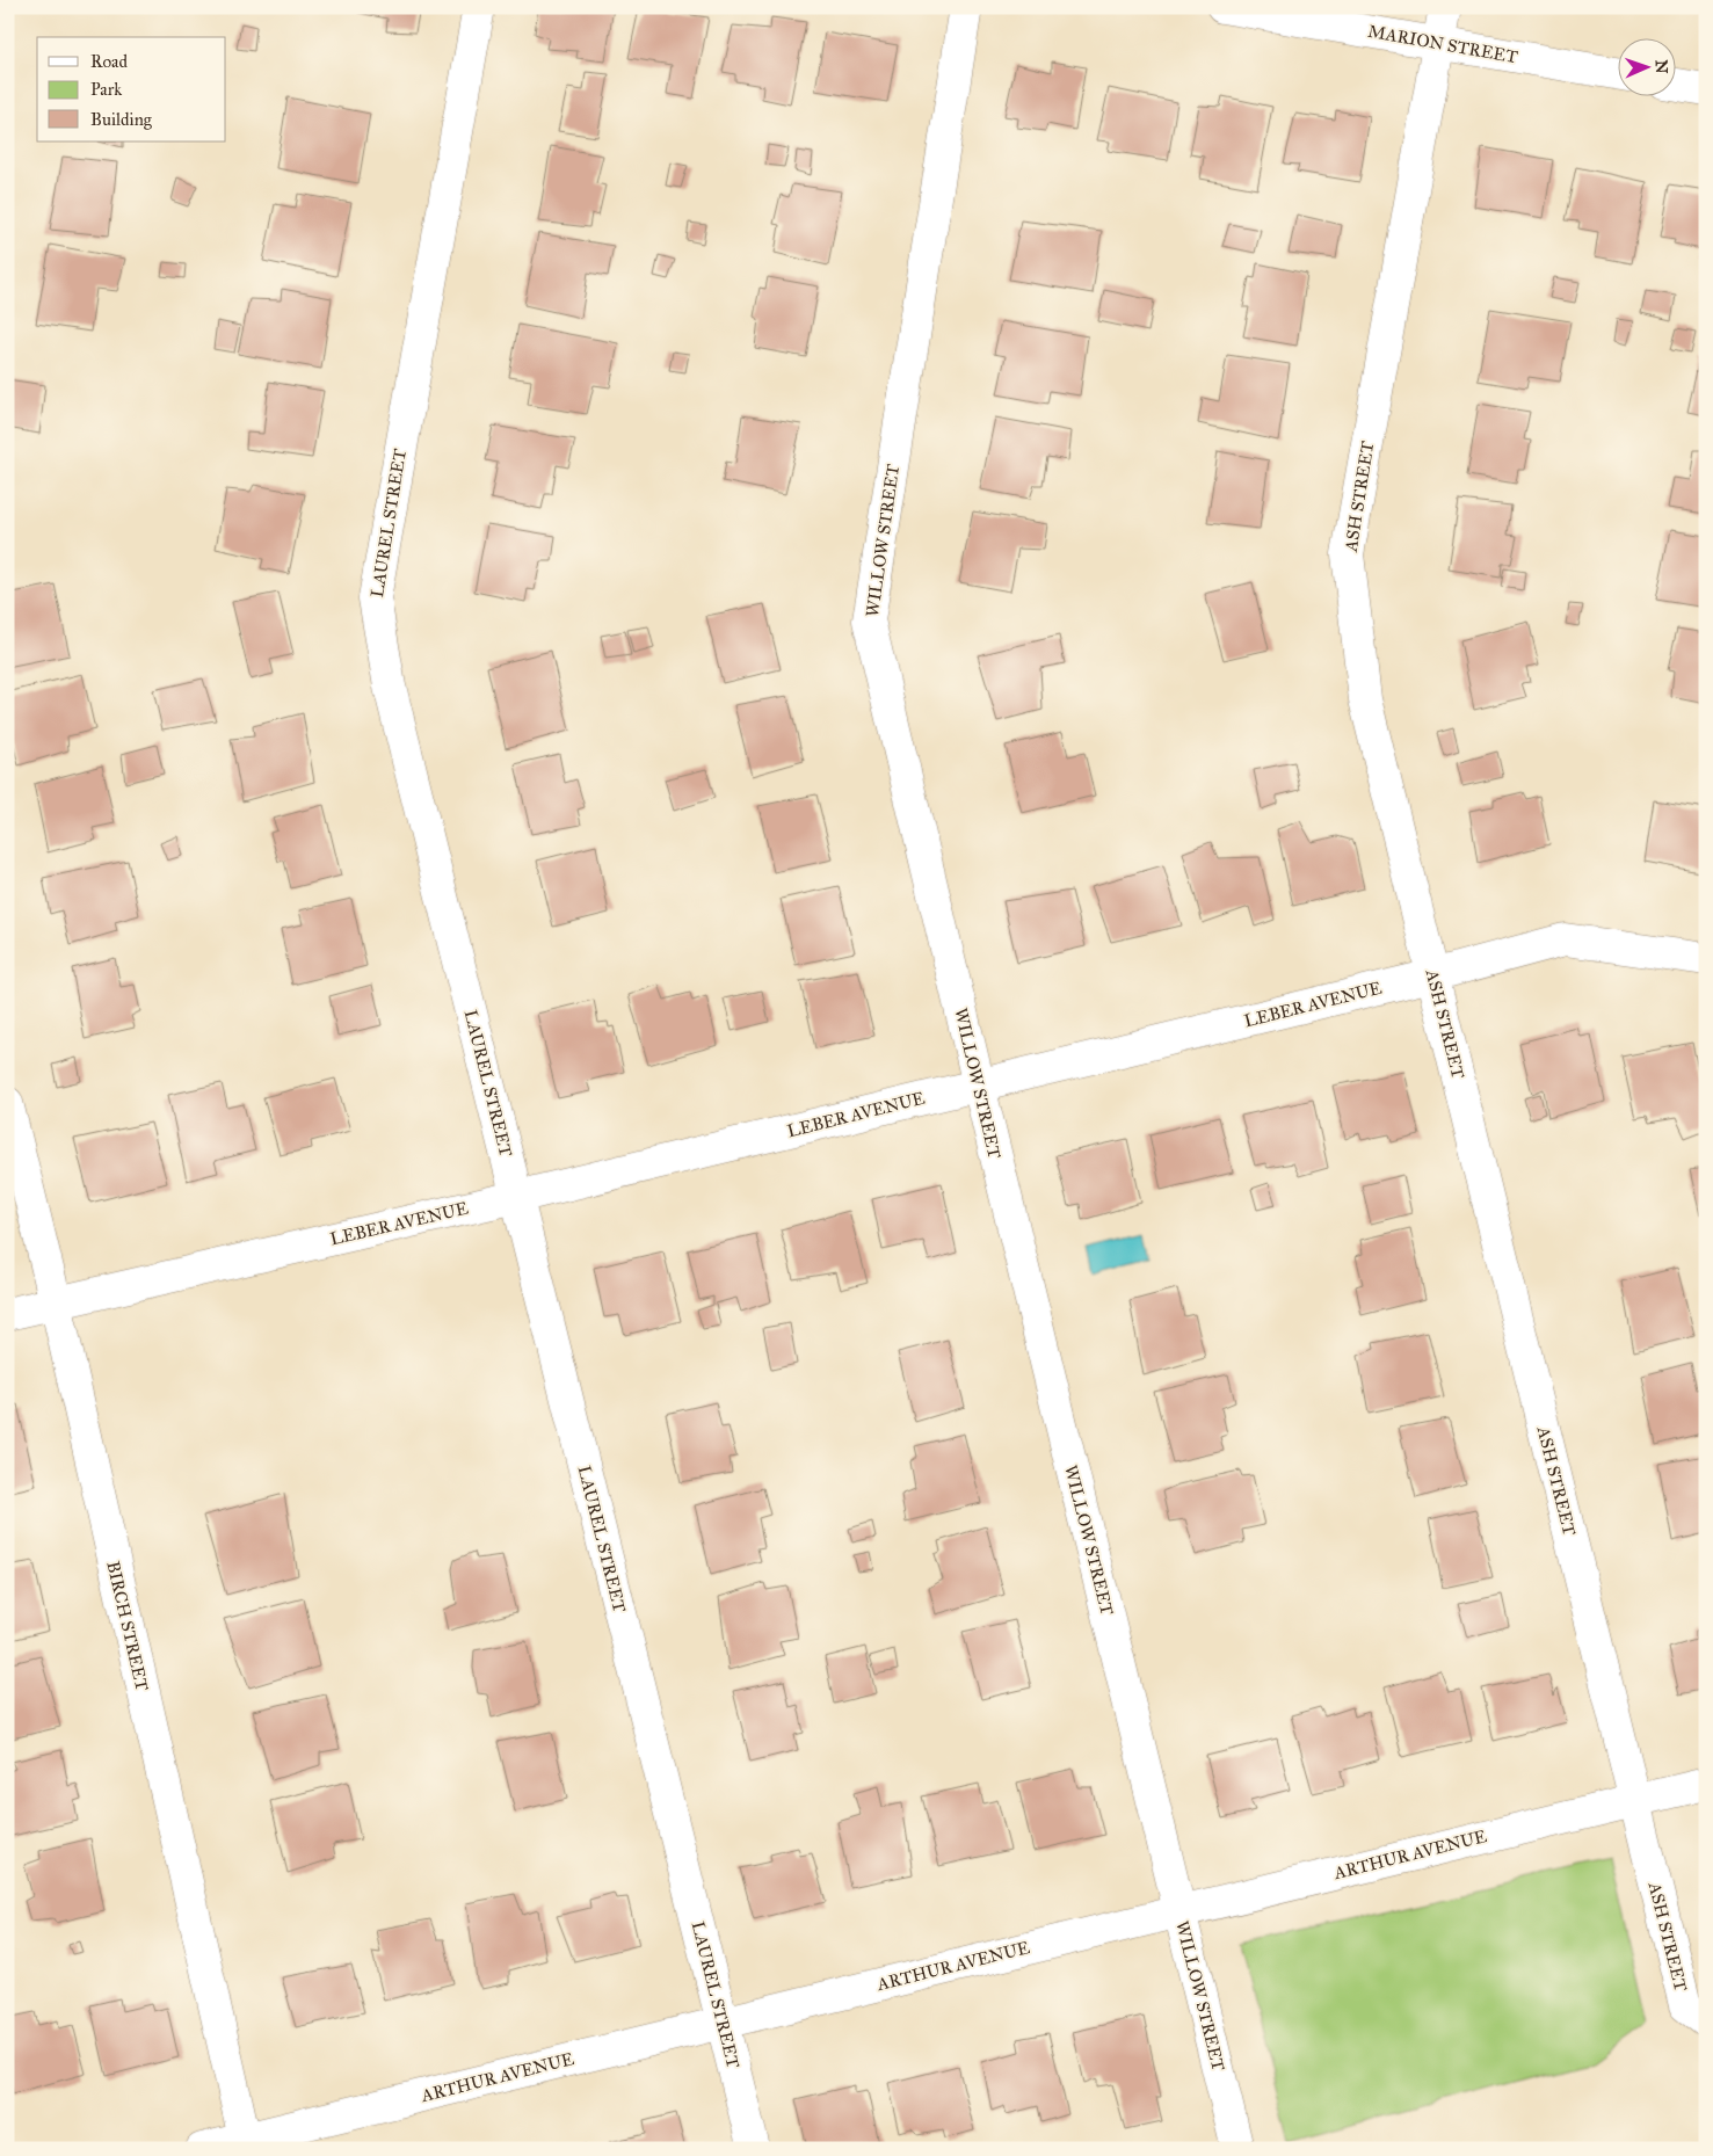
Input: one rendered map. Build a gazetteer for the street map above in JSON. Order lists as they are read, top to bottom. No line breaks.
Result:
{"streets":{"street":["MARION STREET","ASH STREET","LAUREL STREET","WILLOW STREET","LEBER AVENUE","BIRCH STREET","ARTHUR AVENUE"]},"crossings":[["MARION STREET","ASH STREET"],["ASH STREET","LEBER AVENUE"],["ASH STREET","ARTHUR AVENUE"],["LAUREL STREET","LEBER AVENUE"],["LAUREL STREET","ARTHUR AVENUE"],["WILLOW STREET","LEBER AVENUE"],["WILLOW STREET","ARTHUR AVENUE"],["LEBER AVENUE","BIRCH STREET"],["BIRCH STREET","ARTHUR AVENUE"]],"legend":["Road","Park","Building"],"north":"right"}
